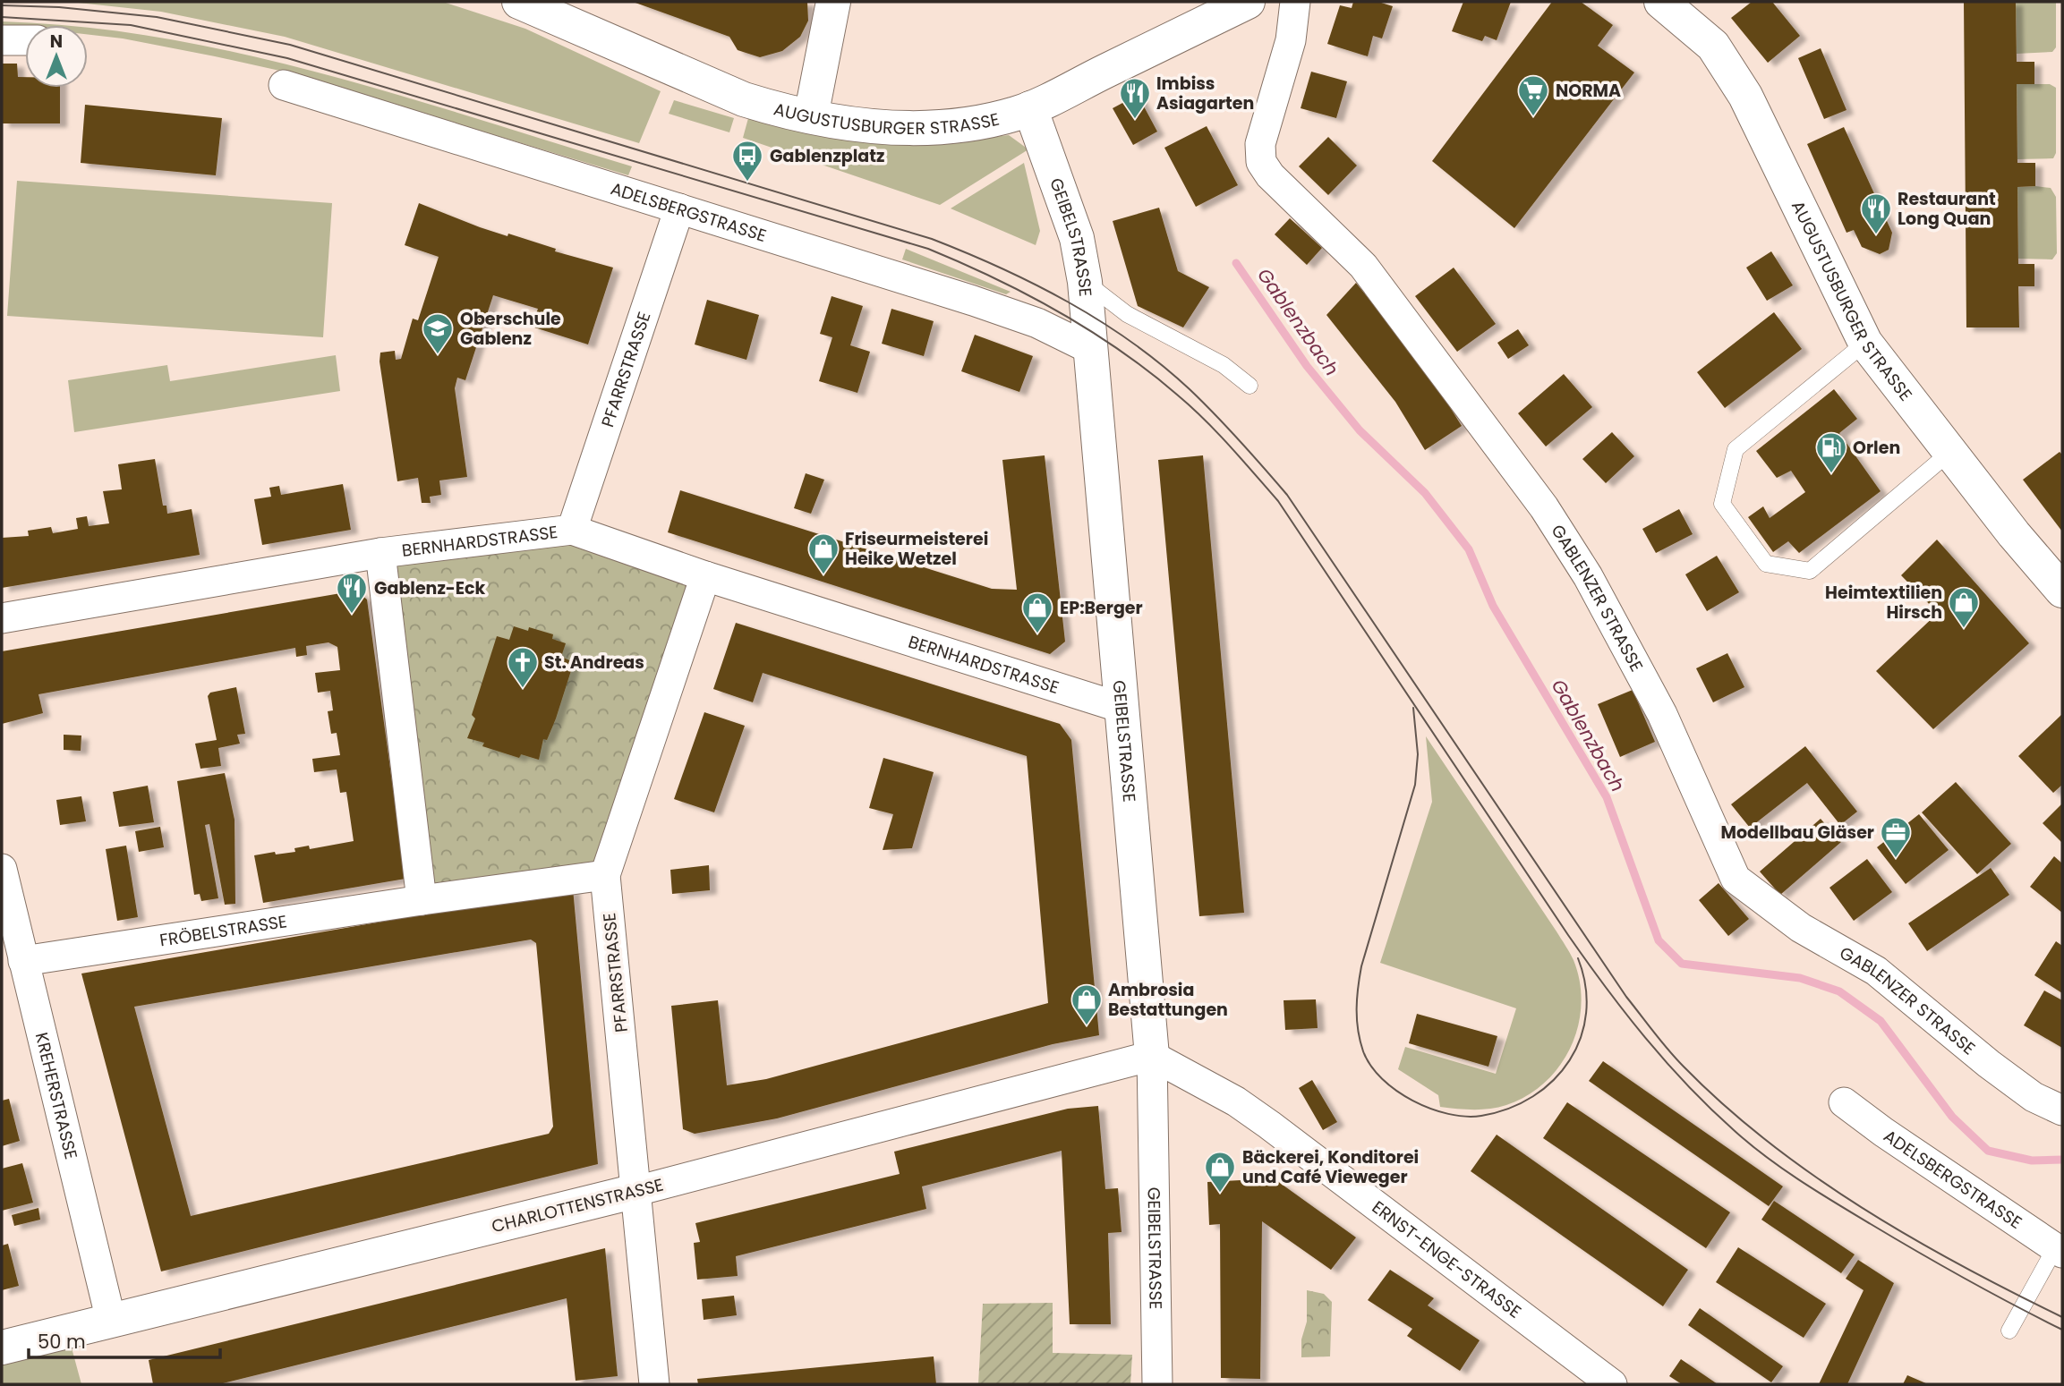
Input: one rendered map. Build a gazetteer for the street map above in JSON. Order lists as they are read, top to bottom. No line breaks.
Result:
{"streets":{"main road":["AUGUSTUSBURGER STRASSE","GEIBELSTRASSE","CHARLOTTENSTRASSE"],"street":["ADELSBERGSTRASSE","PFARRSTRASSE","BERNHARDSTRASSE","GABLENZER STRASSE","FRÖBELSTRASSE","KREHERSTRASSE","ERNST-ENGE-STRASSE"]},"crossings":[["AUGUSTUSBURGER STRASSE","GEIBELSTRASSE"],["ADELSBERGSTRASSE","GEIBELSTRASSE"],["ADELSBERGSTRASSE","PFARRSTRASSE"],["GEIBELSTRASSE","BERNHARDSTRASSE"],["GEIBELSTRASSE","CHARLOTTENSTRASSE"],["GEIBELSTRASSE","ERNST-ENGE-STRASSE"],["PFARRSTRASSE","BERNHARDSTRASSE"],["PFARRSTRASSE","FRÖBELSTRASSE"],["PFARRSTRASSE","CHARLOTTENSTRASSE"],["FRÖBELSTRASSE","KREHERSTRASSE"],["KREHERSTRASSE","CHARLOTTENSTRASSE"],["CHARLOTTENSTRASSE","ERNST-ENGE-STRASSE"]],"water":["Gablenzbach"],"places":{"supermarket":["NORMA"],"restaurant":["Imbiss Asiagarten","Restaurant Long Quan","Gablenz-Eck"],"bus stop":["Gablenzplatz"],"school or university":["Oberschule Gablenz"],"fuel station":["Orlen"],"shop":["Friseurmeisterei Heike Wetzel","Heimtextilien Hirsch","EP:Berger","Ambrosia Bestattungen","Bäckerei, Konditorei und Café Vieweger"],"church":["St. Andreas"],"office":["Modellbau Gläser"]},"scale_bar":"50 m","north":"top"}
